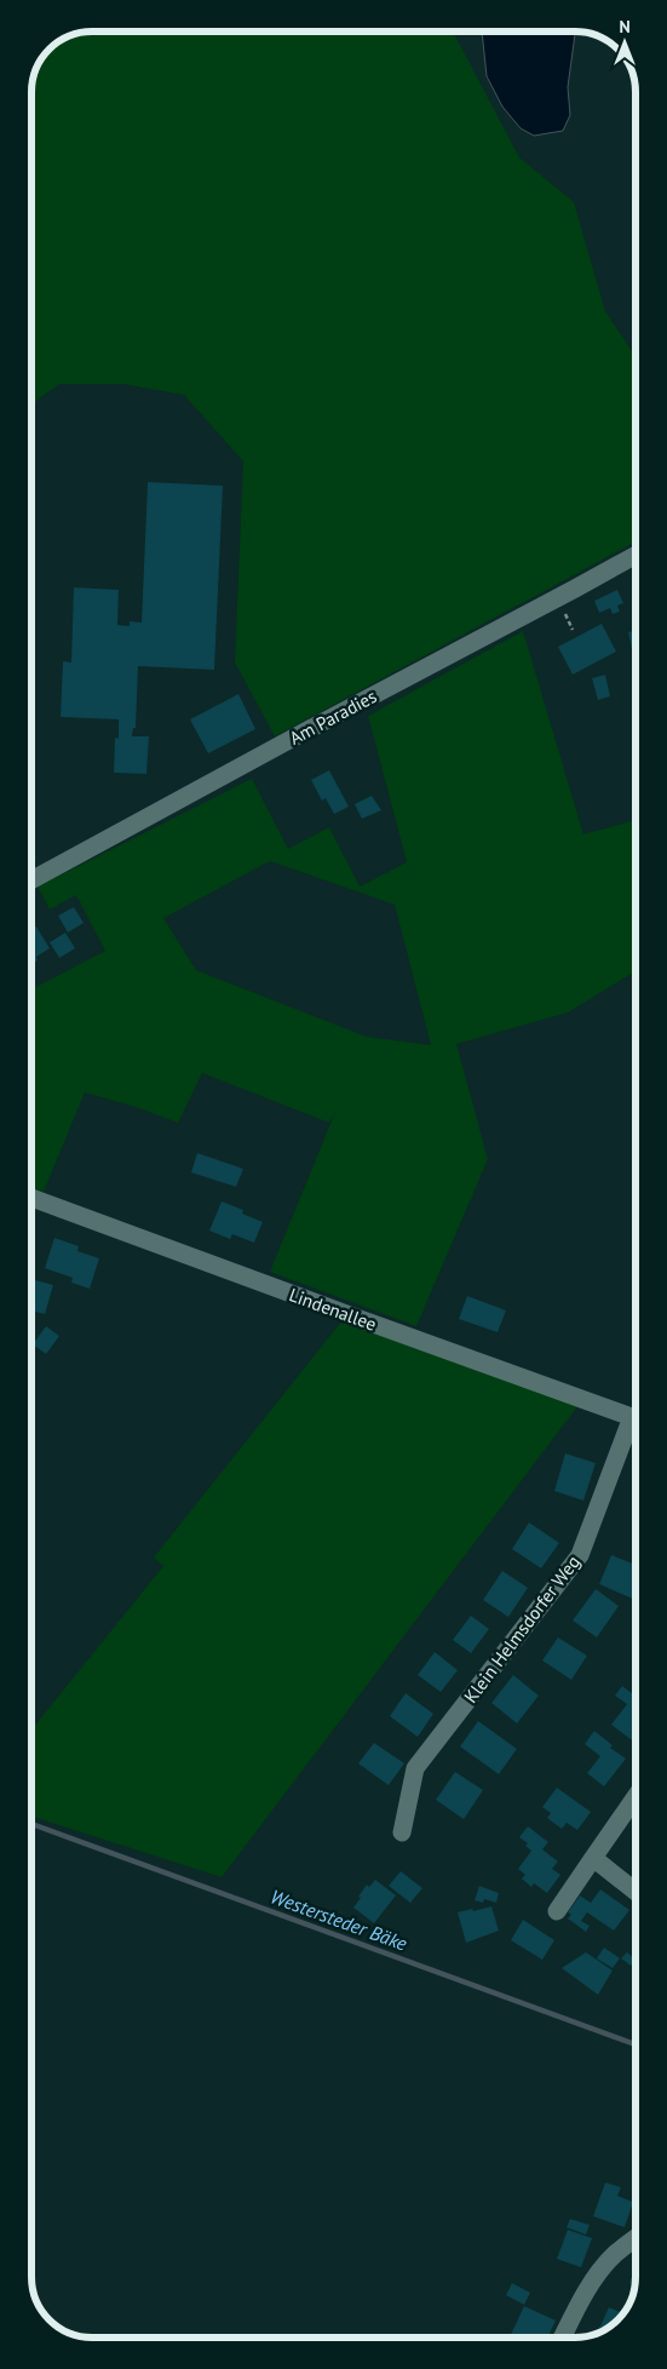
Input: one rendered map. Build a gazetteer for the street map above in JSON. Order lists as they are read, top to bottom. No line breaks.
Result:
{"streets":{"street":["Am Paradies","Lindenallee","Klein Helmsdorfer Weg"]},"water":["Westersteder Bäke"],"north":"top"}
